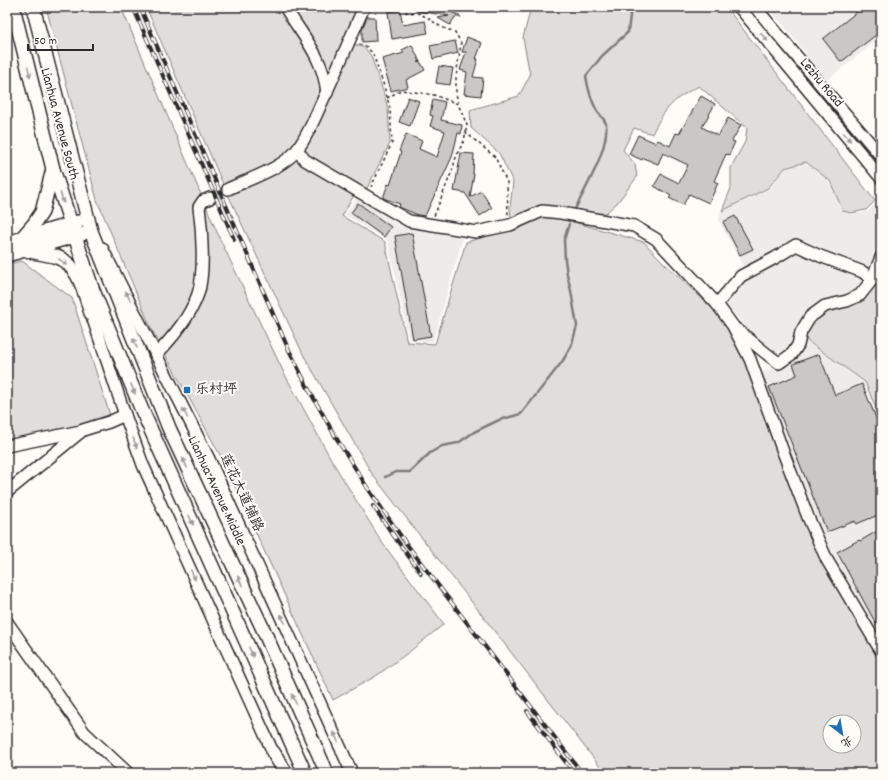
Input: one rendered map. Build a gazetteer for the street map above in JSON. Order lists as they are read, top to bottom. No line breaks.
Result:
{"streets":{"main road":["Lianhua Avenue South","Lianhua Avenue Middle"],"street":["Lezhu Road","莲花大道辅路"]},"crossings":[["Lianhua Avenue South","Lianhua Avenue Middle"],["Lianhua Avenue South","莲花大道辅路"],["Lianhua Avenue Middle","莲花大道辅路"]],"places":{"transit":["乐村坪"]},"scale_bar":"50 m","north":"bottom right"}
